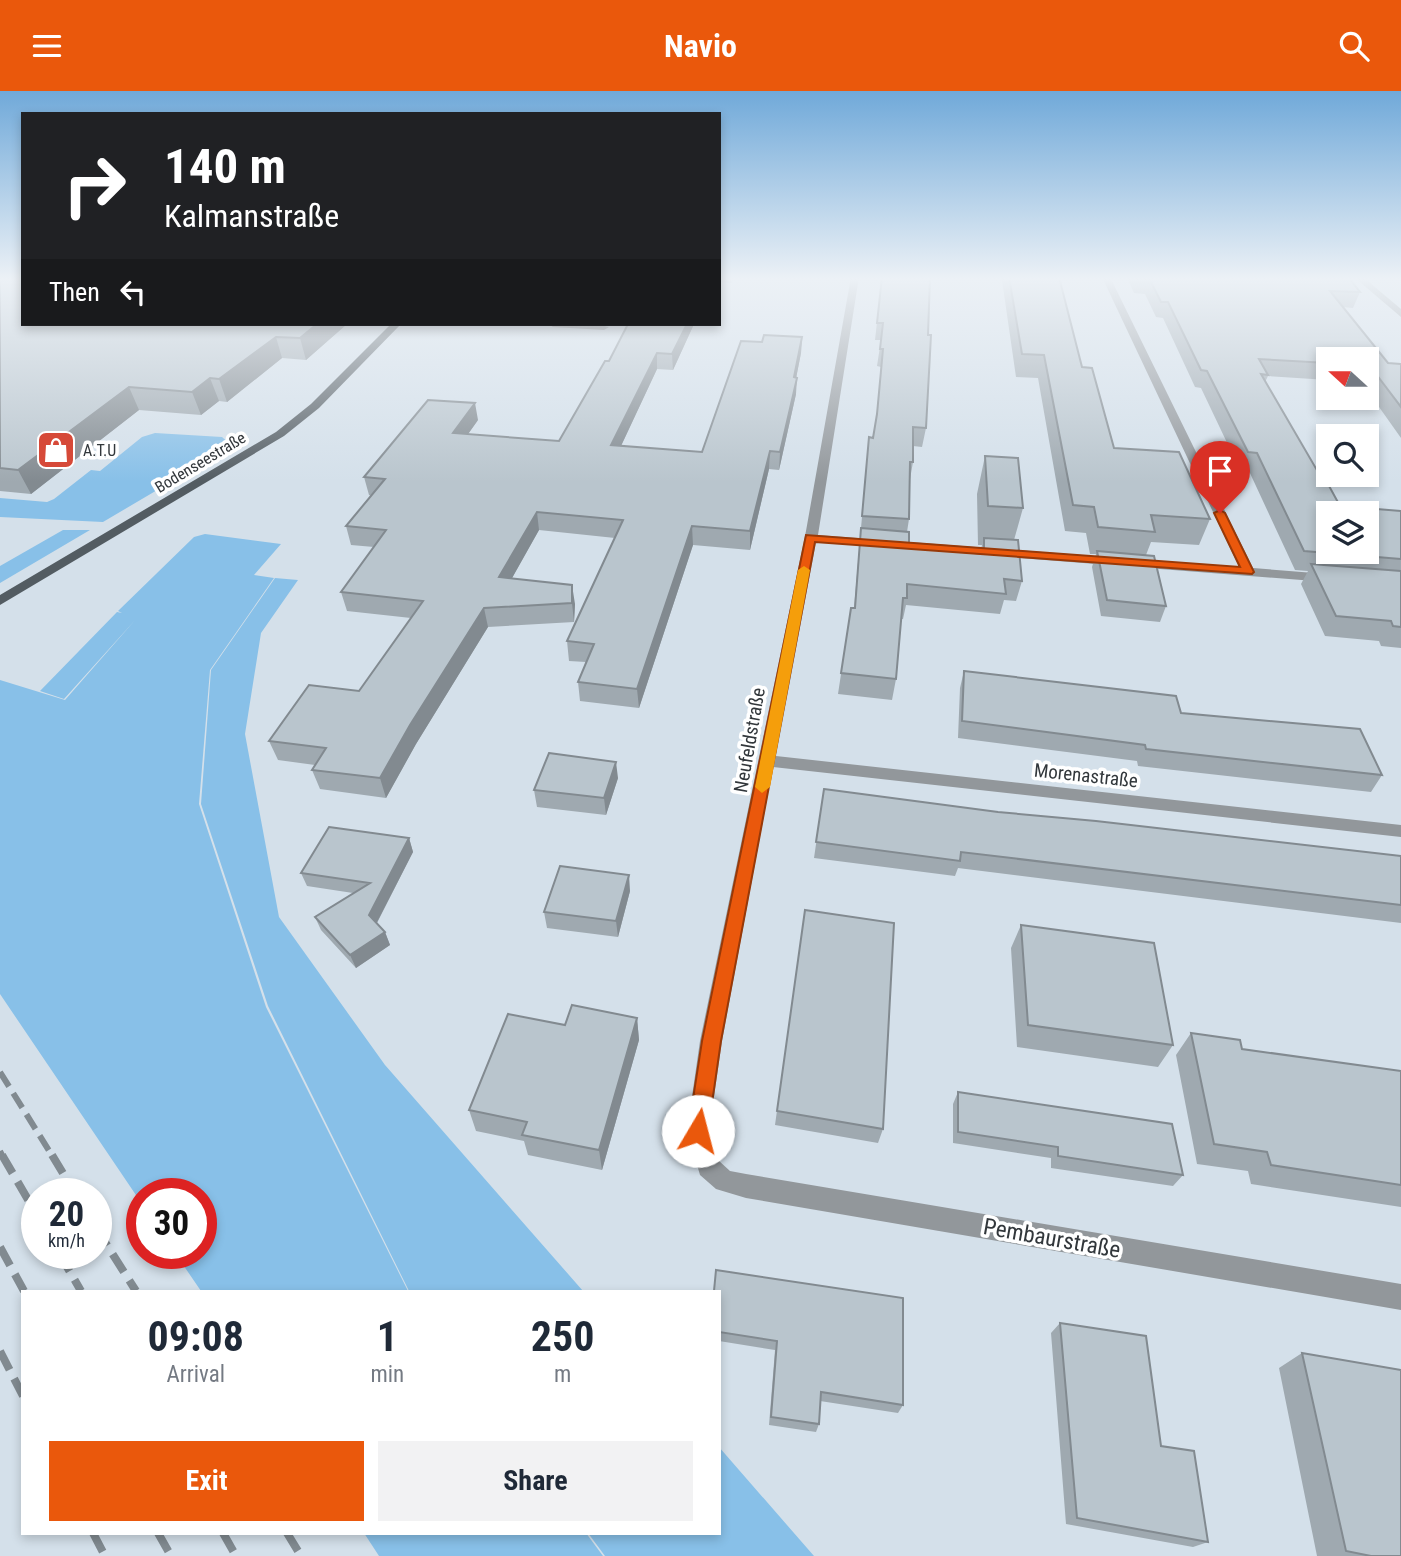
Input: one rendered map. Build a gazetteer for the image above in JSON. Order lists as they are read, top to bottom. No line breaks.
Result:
{"streets":{"main road":["Bodenseestraße"],"street":["Neufeldstraße","Morenastraße","Pembaurstraße"]},"crossings":[["Neufeldstraße","Morenastraße"],["Neufeldstraße","Pembaurstraße"]],"places":{"shop":["A.T.U"]},"north":"left","page":{"header":"Navio","turn":["140 m","Kalmanstraße"],"then":"Then","speed":"20 km/h","limit":"30","eta":["09:08","Arrival","1","min","250","m"],"buttons":["Exit","Share"]}}
